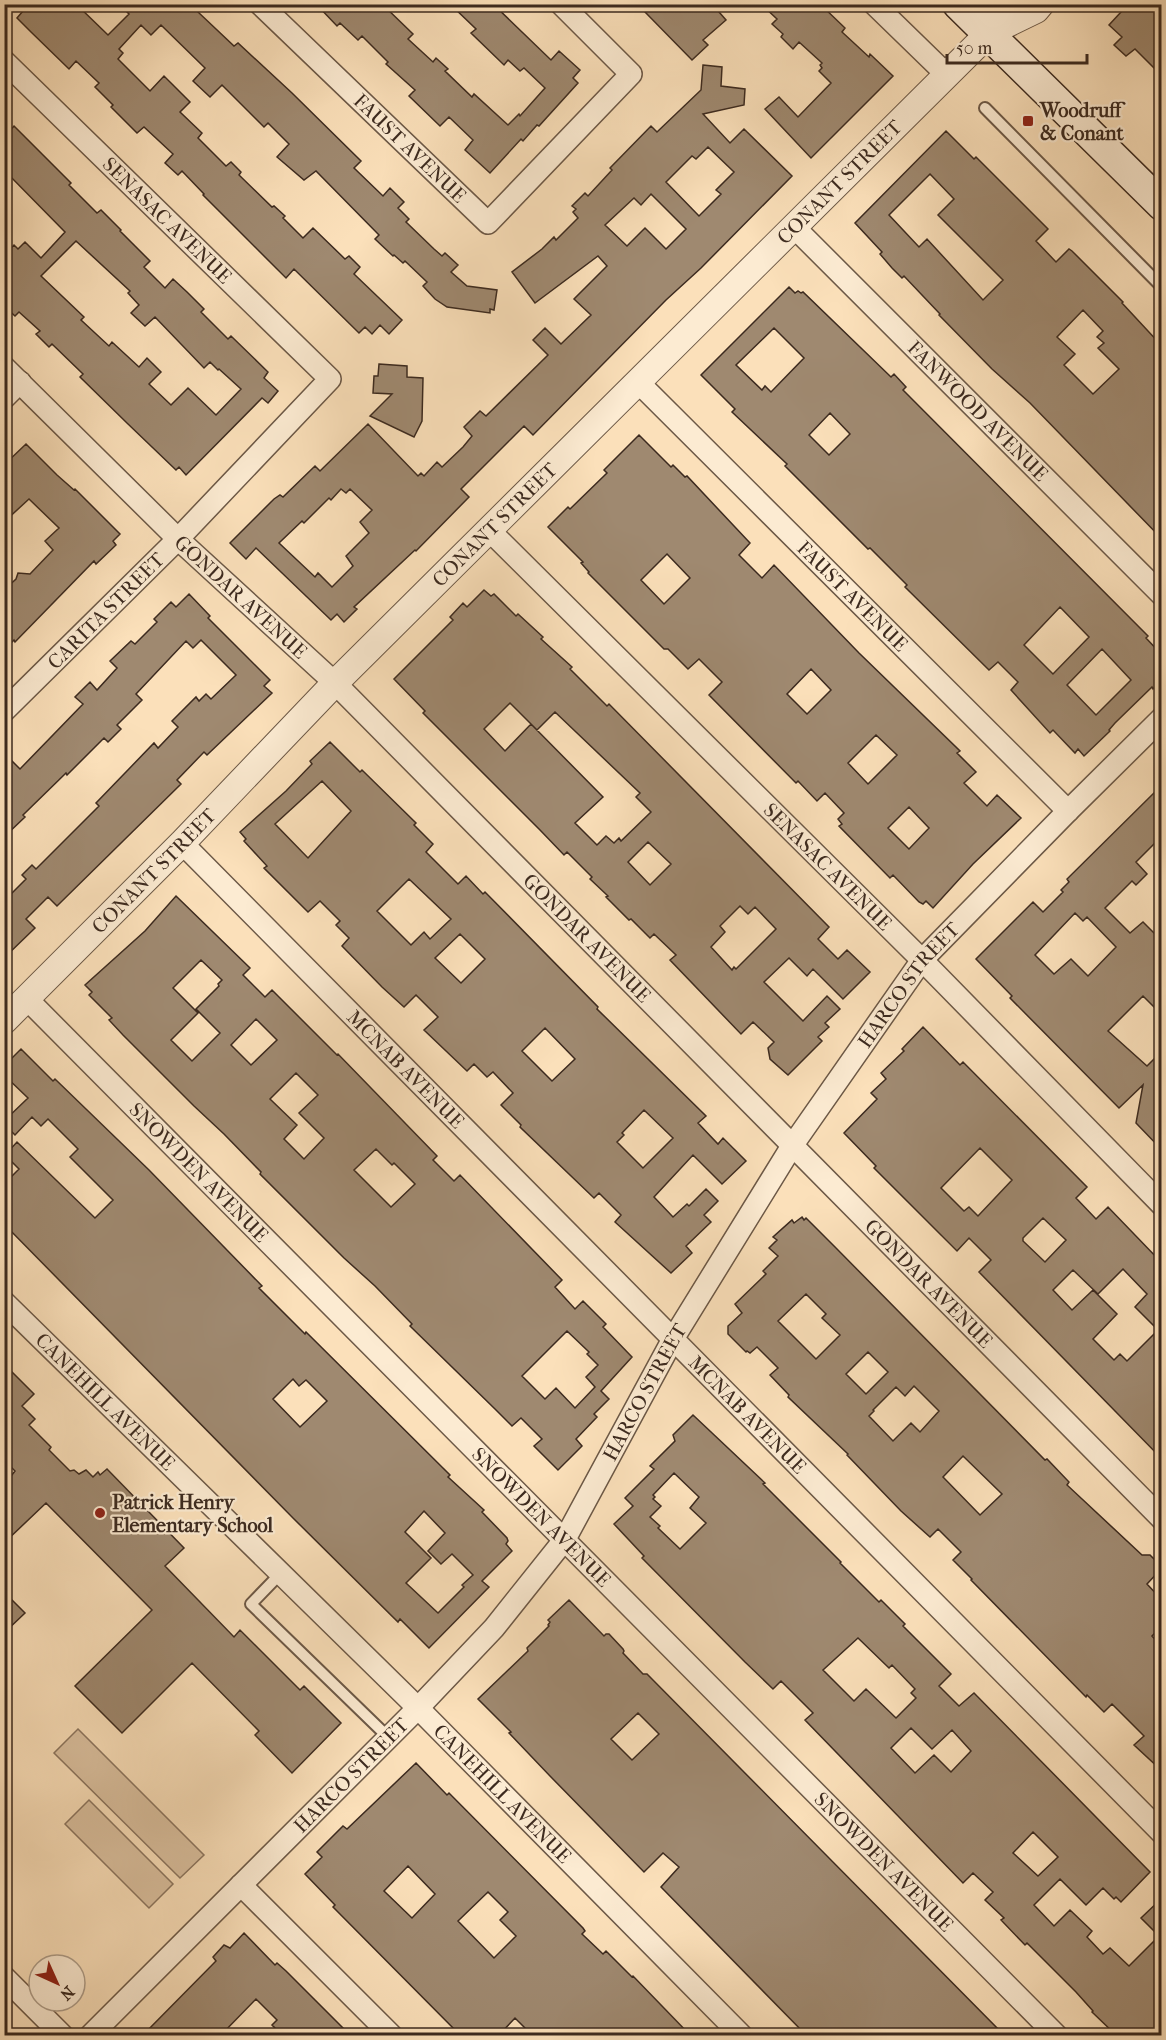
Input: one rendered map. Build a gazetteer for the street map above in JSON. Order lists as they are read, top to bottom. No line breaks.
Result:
{"streets":{"street":["FAUST AVENUE","CONANT STREET","SENASAC AVENUE","FANWOOD AVENUE","GONDAR AVENUE","CARITA STREET","HARCO STREET","MCNAB AVENUE","SNOWDEN AVENUE","CANEHILL AVENUE"]},"crossings":[["FAUST AVENUE","CONANT STREET"],["FAUST AVENUE","HARCO STREET"],["CONANT STREET","SENASAC AVENUE"],["CONANT STREET","FANWOOD AVENUE"],["CONANT STREET","GONDAR AVENUE"],["CONANT STREET","MCNAB AVENUE"],["CONANT STREET","SNOWDEN AVENUE"],["SENASAC AVENUE","CARITA STREET"],["SENASAC AVENUE","HARCO STREET"],["GONDAR AVENUE","CARITA STREET"],["GONDAR AVENUE","HARCO STREET"],["HARCO STREET","MCNAB AVENUE"],["HARCO STREET","SNOWDEN AVENUE"],["HARCO STREET","CANEHILL AVENUE"]],"places":{"transit":["Woodruff & Conant"],"other":["Patrick Henry Elementary School"]},"scale_bar":"50 m","north":"bottom right"}
